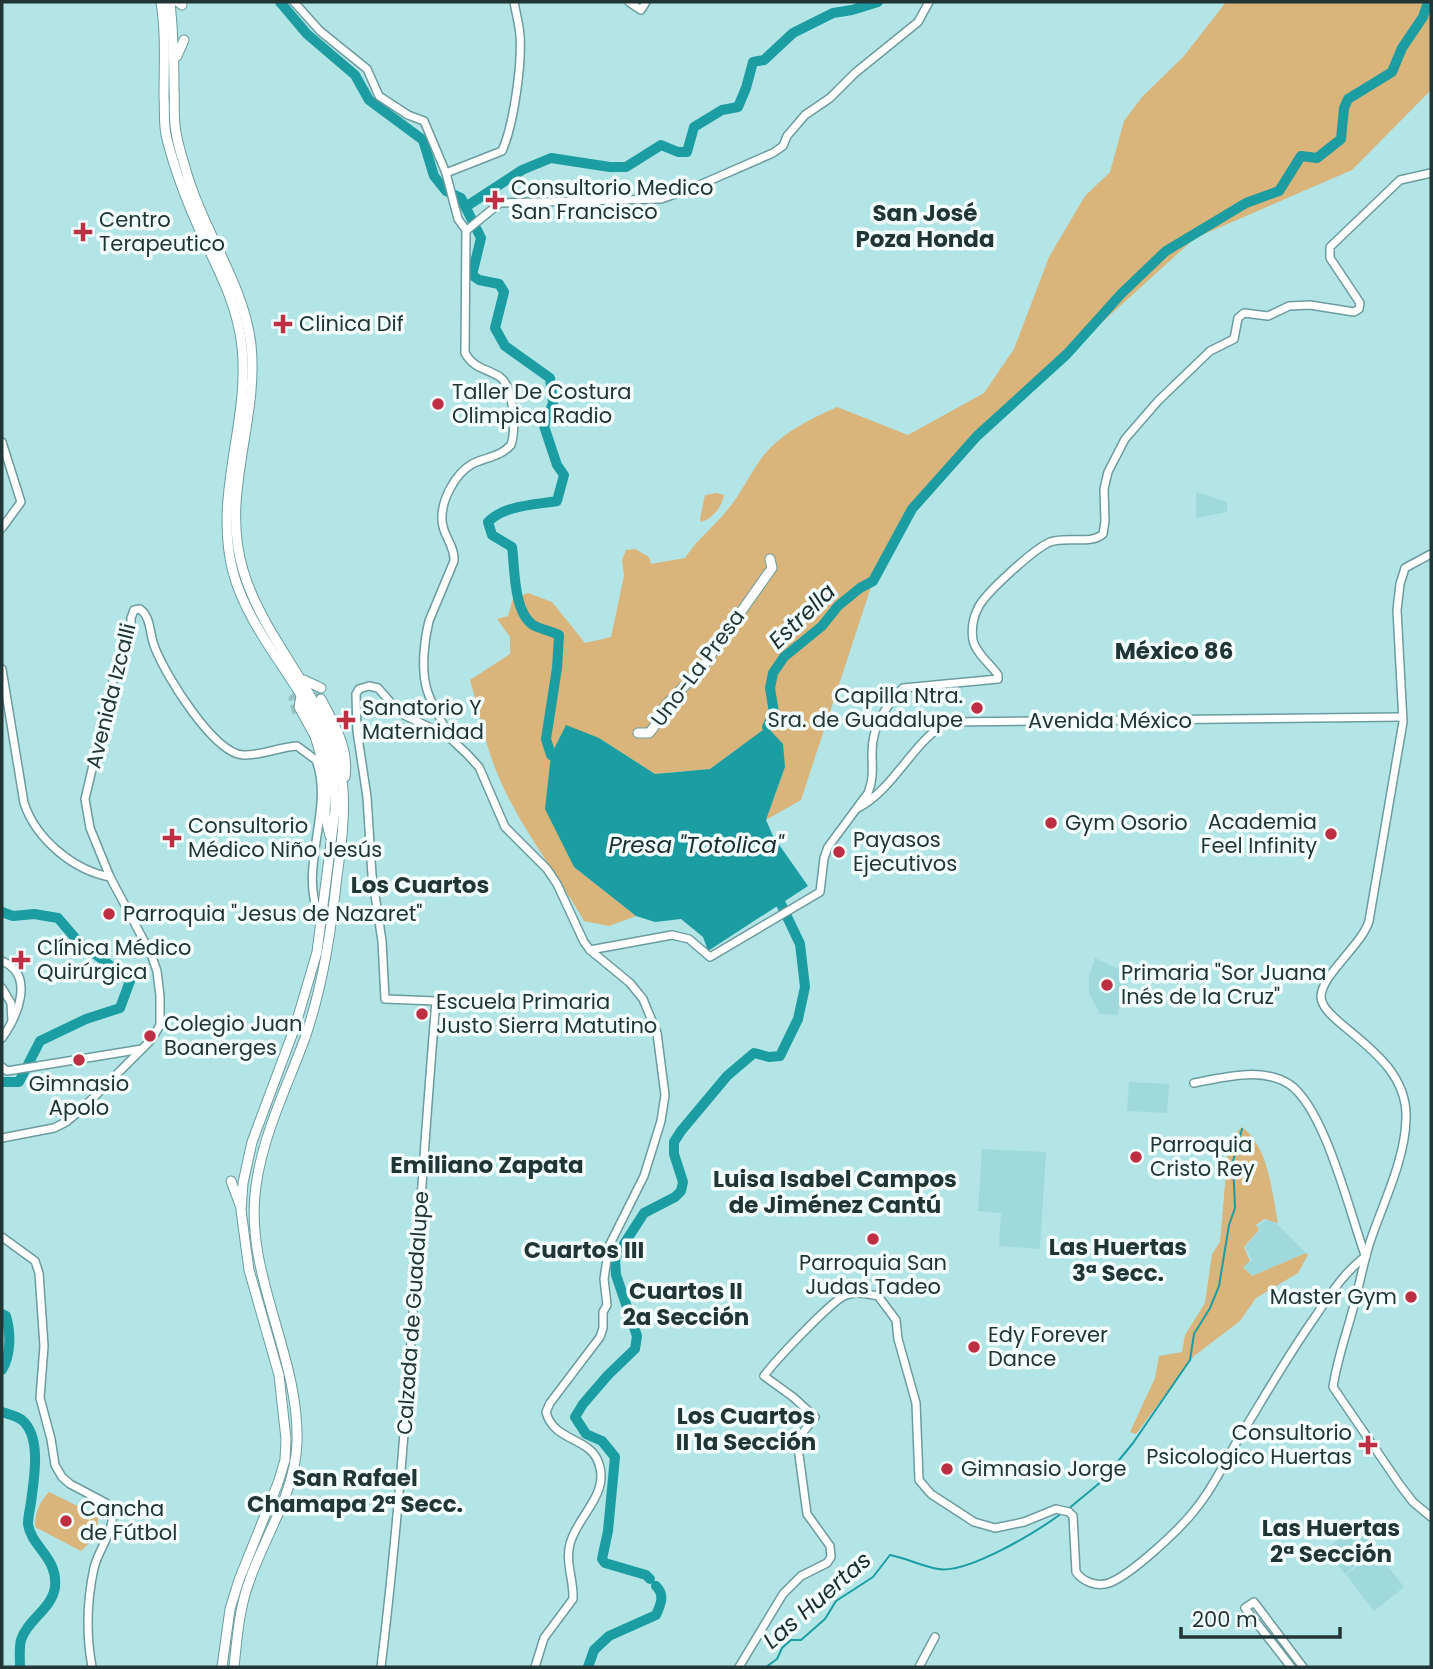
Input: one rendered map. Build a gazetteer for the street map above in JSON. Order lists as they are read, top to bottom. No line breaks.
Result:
{"streets":{"highway":["Uno-La Presa"],"street":["Avenida Izcalli","Avenida México","Calzada de Guadalupe"]},"districts":["San José Poza Honda","México 86","Los Cuartos","Emiliano Zapata","Luisa Isabel Campos de Jiménez Cantú","Las Huertas 3ª Secc.","Cuartos III","Cuartos II 2a Sección","Los Cuartos II 1a Sección","San Rafael Chamapa 2ª Secc.","Las Huertas 2ª Sección"],"water":["Estrella","Presa \"Totolica\"","Las Huertas"],"places":{"health":["Consultorio Medico San Francisco","Centro Terapeutico","Clinica Dif","Sanatorio Y Maternidad","Consultorio Médico Niño Jesús","Clínica Médico Quirúrgica","Consultorio Psicologico Huertas"],"other":["Taller De Costura Olimpica Radio","Capilla Ntra. Sra. de Guadalupe","Gym Osorio","Academia Feel Infinity","Payasos Ejecutivos","Parroquia \"Jesus de Nazaret\"","Primaria \"Sor Juana Inés de la Cruz\"","Escuela Primaria Justo Sierra Matutino","Colegio Juan Boanerges","Gimnasio Apolo","Parroquia Cristo Rey","Parroquia San Judas Tadeo","Master Gym","Edy Forever Dance","Gimnasio Jorge","Cancha de Fútbol"]},"scale_bar":"200 m"}
